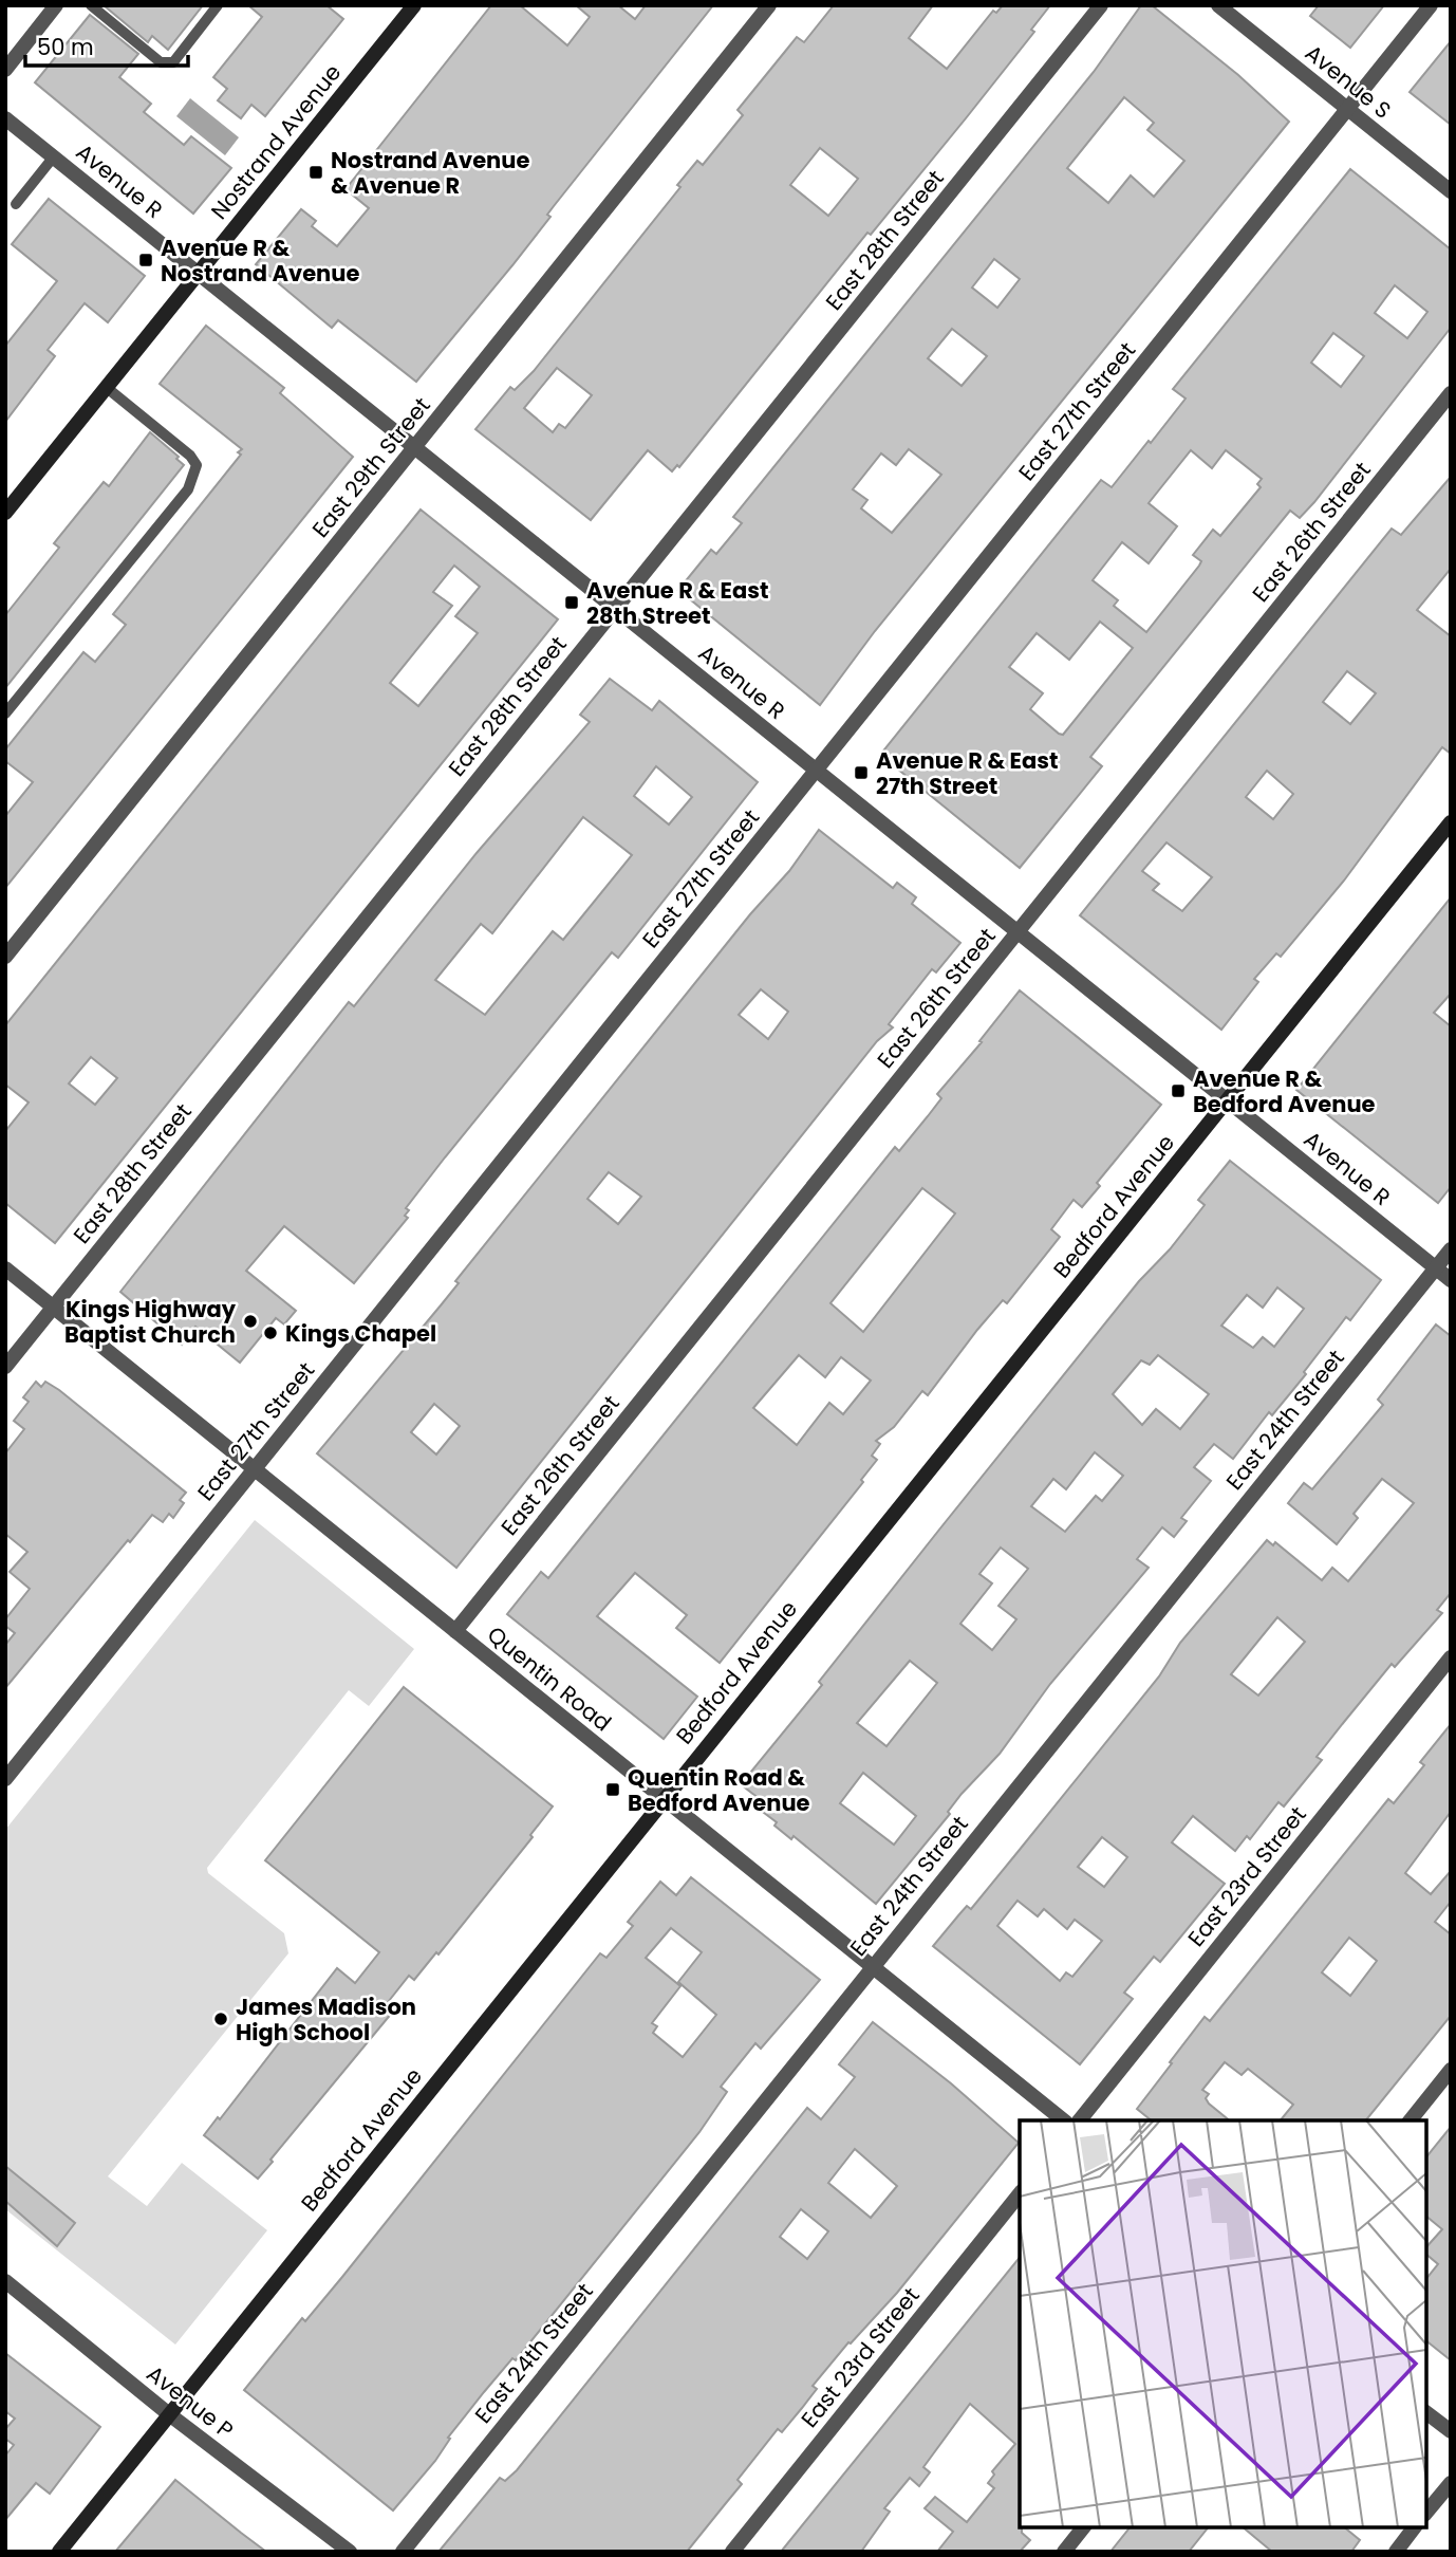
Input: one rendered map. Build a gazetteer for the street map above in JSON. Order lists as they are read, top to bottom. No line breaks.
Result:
{"streets":{"main road":["Nostrand Avenue","Bedford Avenue"],"street":["Avenue S","Avenue R","East 28th Street","East 27th Street","East 29th Street","East 26th Street","East 24th Street","Quentin Road","East 23rd Street","Avenue P"]},"crossings":[["Avenue S","East 27th Street"],["Nostrand Avenue","Avenue R"],["Avenue R","East 28th Street"],["Avenue R","East 27th Street"],["Avenue R","East 29th Street"],["Avenue R","East 26th Street"],["Avenue R","Bedford Avenue"],["Avenue R","East 24th Street"],["East 28th Street","Quentin Road"],["East 27th Street","Quentin Road"],["East 26th Street","Quentin Road"],["Bedford Avenue","Quentin Road"],["Bedford Avenue","Avenue P"],["East 24th Street","Quentin Road"]],"places":{"transit":["Nostrand Avenue & Avenue R","Avenue R & Nostrand Avenue","Avenue R & East 28th Street","Avenue R & East 27th Street","Avenue R & Bedford Avenue","Quentin Road & Bedford Avenue"],"other":["Kings Highway Baptist Church","Kings Chapel","James Madison High School"]},"scale_bar":"50 m"}
